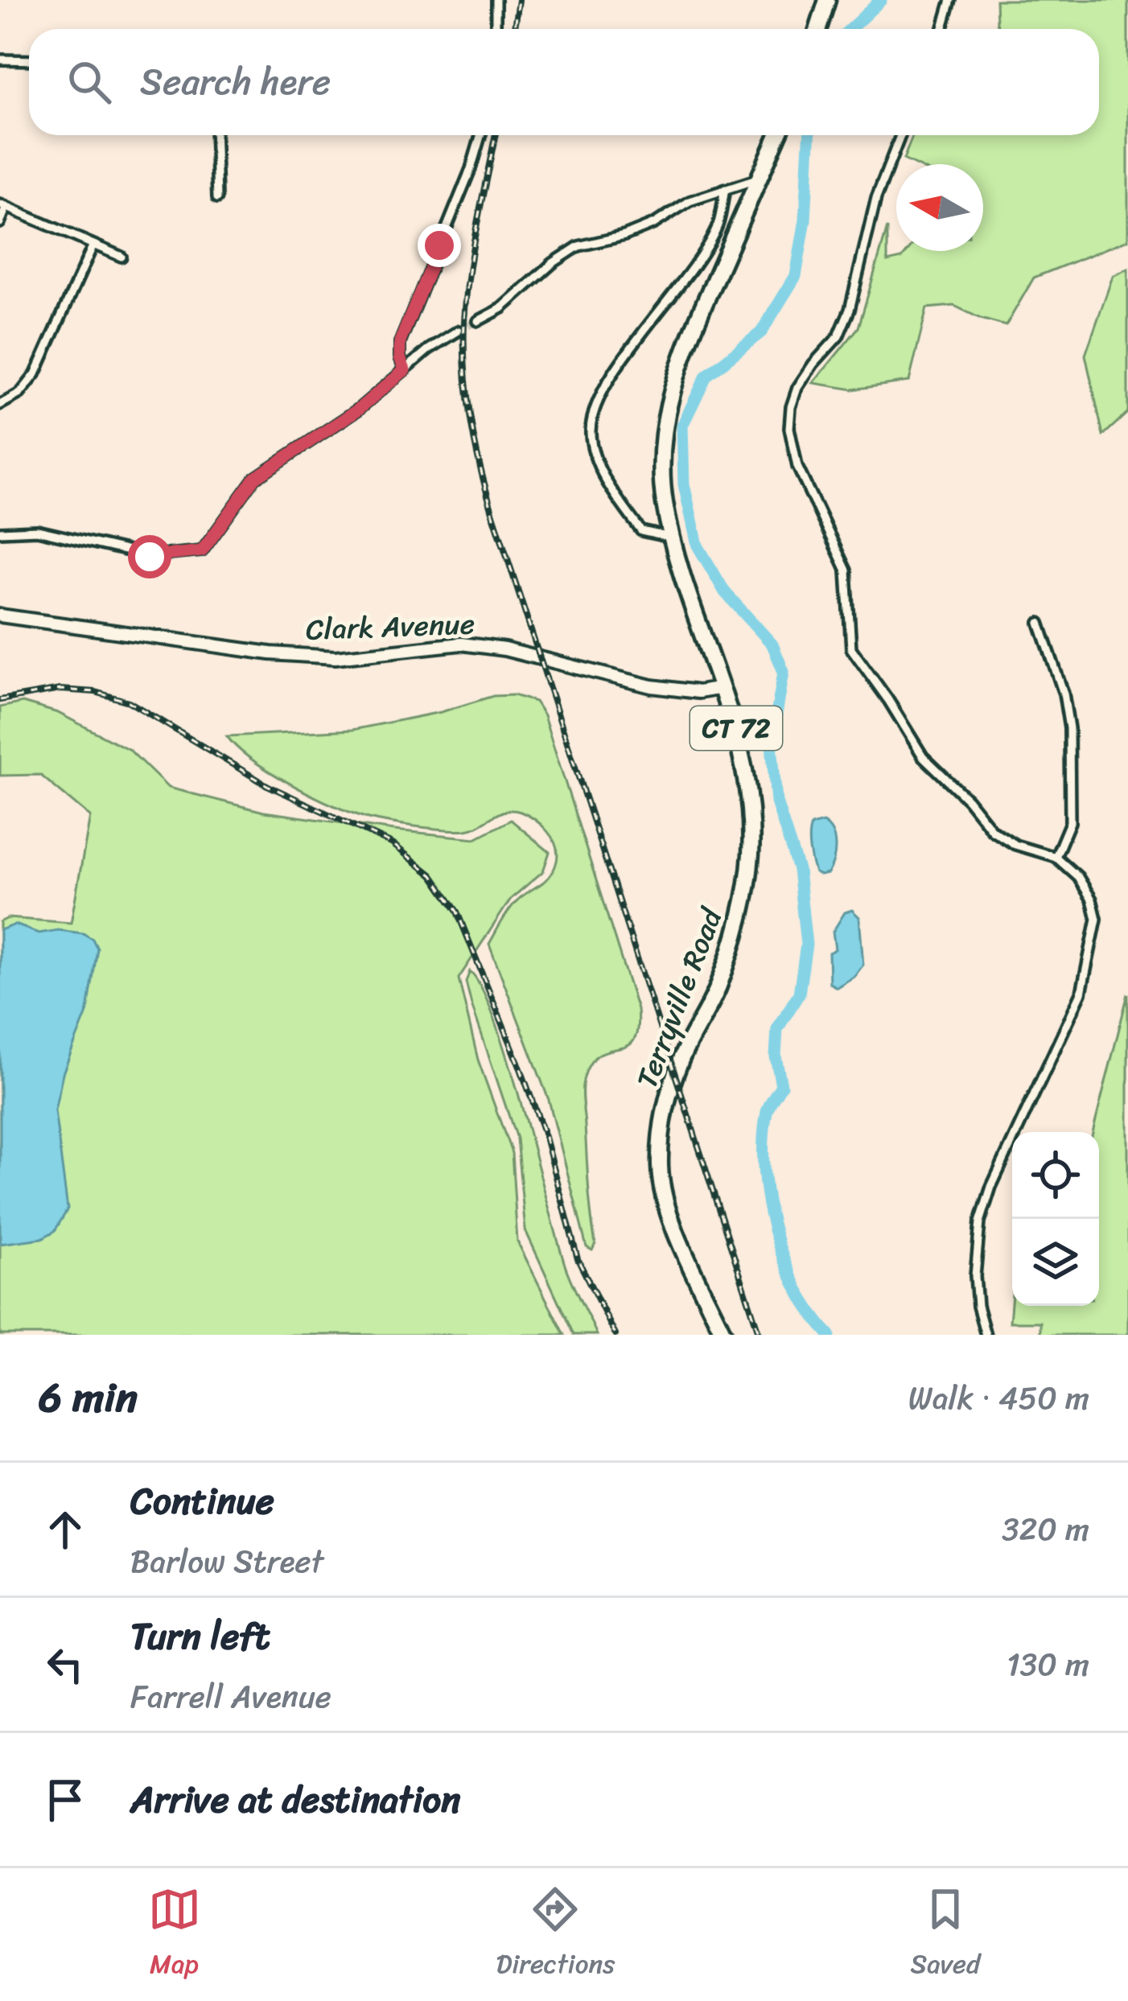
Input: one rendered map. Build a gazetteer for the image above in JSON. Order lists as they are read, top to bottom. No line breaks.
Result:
{"streets":{"highway":["CT 72","Terryville Road"],"main road":["Clark Avenue"]},"crossings":[["Clark Avenue","Terryville Road"]],"north":"left","page":{"search":"Search here","heading":["6 min","Walk · 450 m"],"list":[["Continue","Barlow Street","320 m"],["Turn left","Farrell Avenue","130 m"],"Arrive at destination"],"nav":["Map","Directions","Saved"]}}
